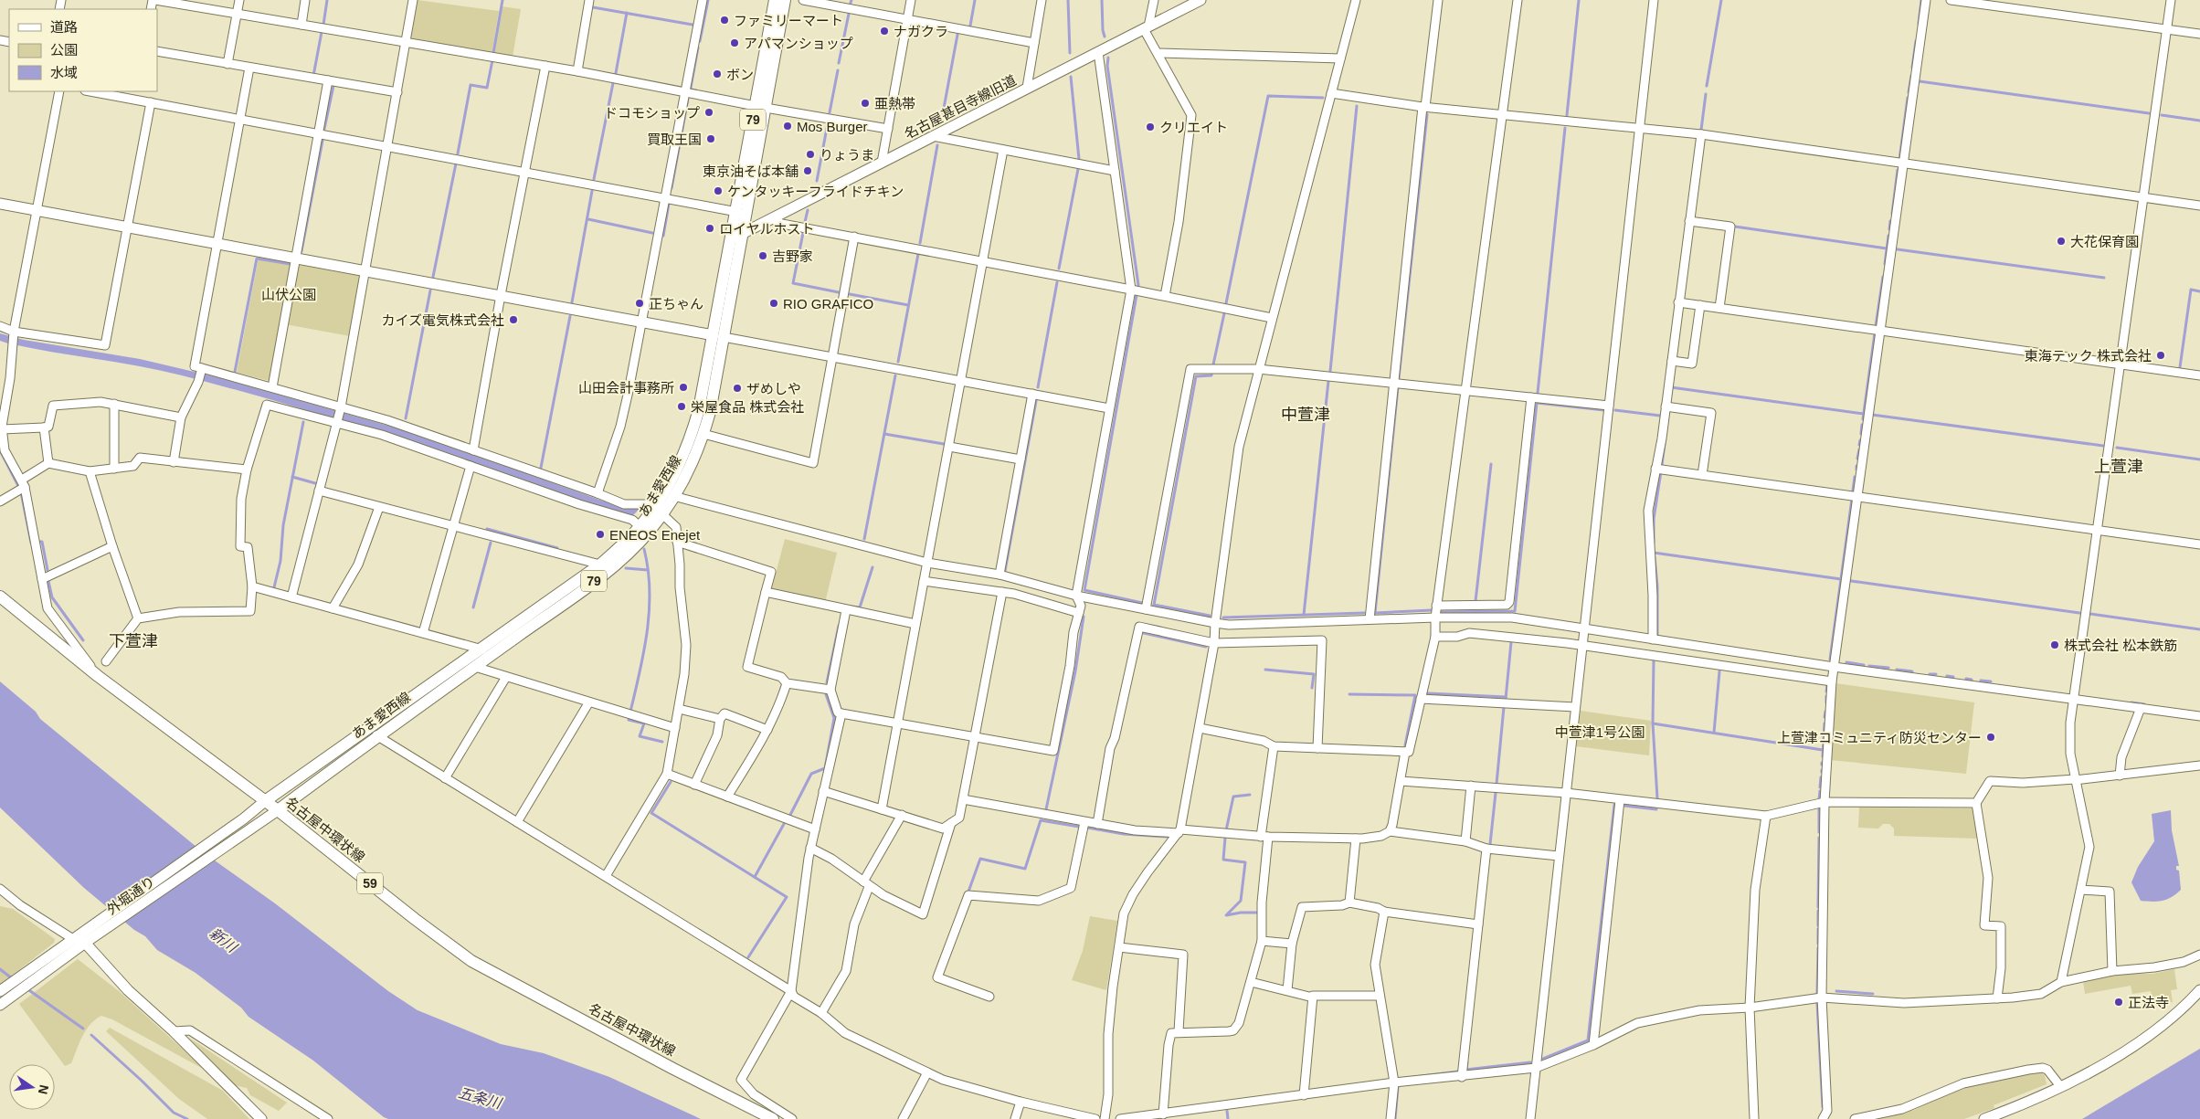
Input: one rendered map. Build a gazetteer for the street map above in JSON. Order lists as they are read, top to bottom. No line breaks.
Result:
{"streets":{"main road":["79","あま愛西線","名古屋中環状線","59"],"street":["名古屋甚目寺線旧道","外堀通り"]},"crossings":[["名古屋甚目寺線旧道","あま愛西線"],["あま愛西線","名古屋中環状線"],["あま愛西線","外堀通り"],["名古屋中環状線","外堀通り"]],"districts":["中萱津","上萱津","下萱津"],"water":["新川","五条川"],"parks":["山伏公園","中萱津1号公園"],"places":["ファミリーマート","ナガクラ","アパマンショップ","ボン","亜熱帯","ドコモショップ","Mos Burger","クリエイト","買取王国","りょうま","東京油そば本舗","ケンタッキーフライドチキン","ロイヤルホスト","大花保育園","吉野家","正ちゃん","RIO GRAFICO","カイズ電気株式会社","東海テック 株式会社","山田会計事務所","ザめしや","栄屋食品 株式会社","ENEOS Enejet","株式会社 松本鉄筋","上萱津コミュニティ防災センター","正法寺"],"legend":["道路","公園","水域"],"north":"right"}
